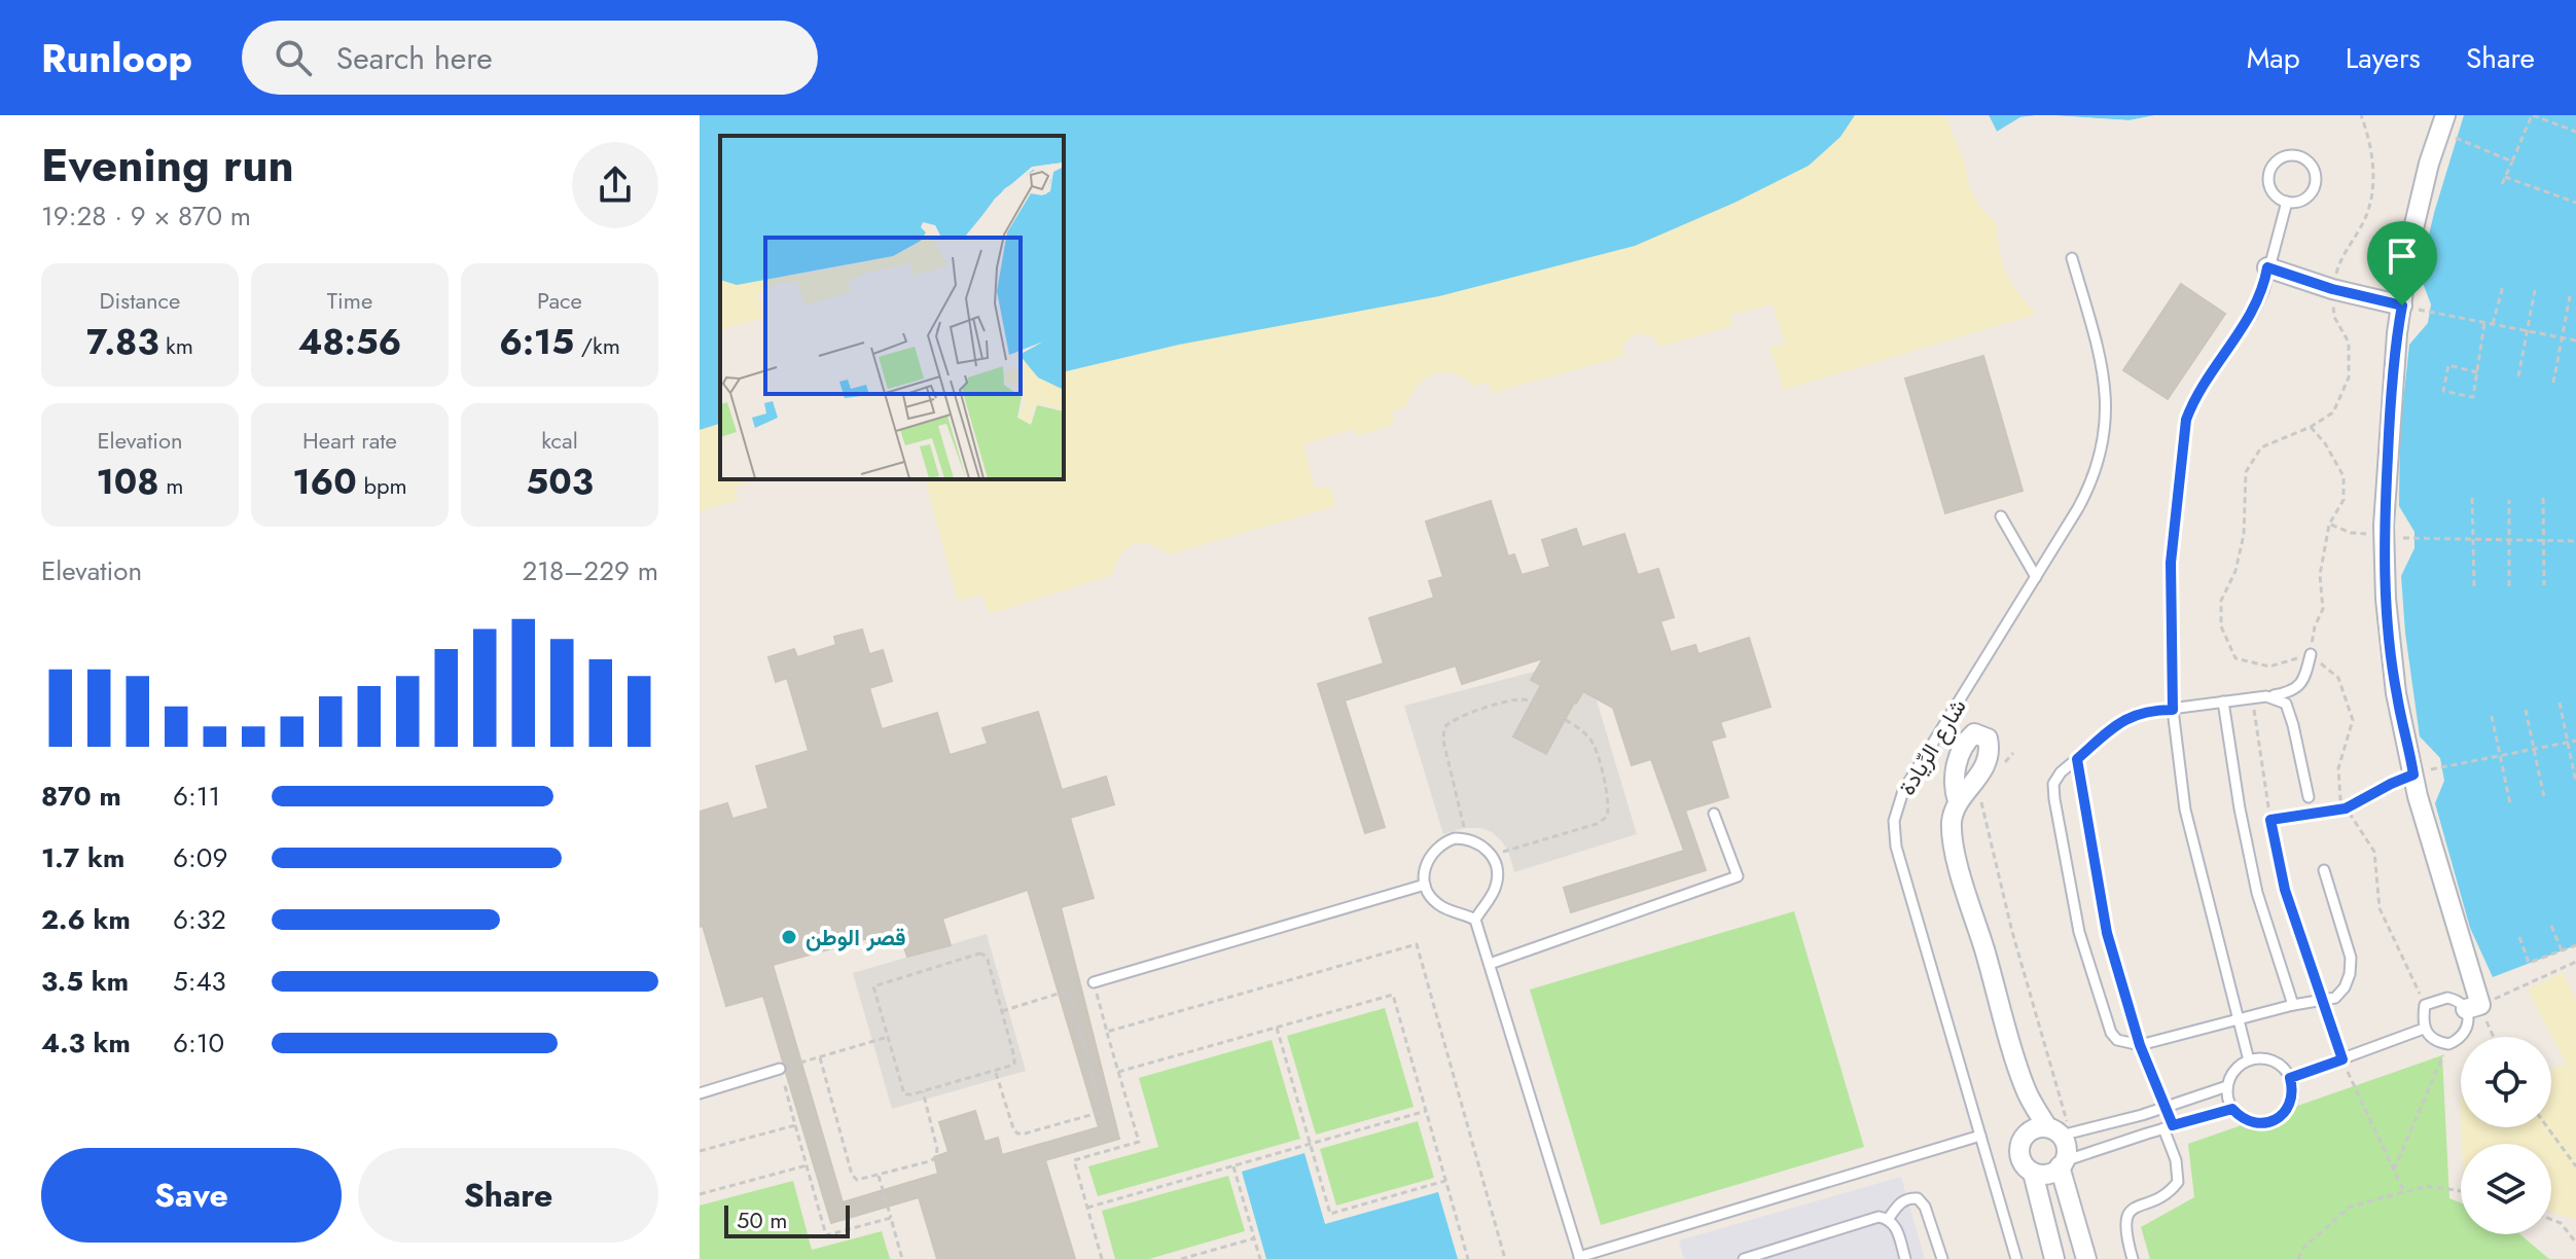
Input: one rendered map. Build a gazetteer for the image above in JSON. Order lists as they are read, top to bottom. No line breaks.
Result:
{"streets":{"lane":["شارع الرِّيادة"]},"places":["قصر الوطن"],"scale_bar":"50 m","page":{"header":"Runloop","search":"Search here","nav":["Map","Layers","Share"],"heading":["Evening run","19:28 · 9 × 870 m"],"stats":[["Distance","7.83 km"],["Time","48:56"],["Pace","6:15 /km"],["Elevation","108 m"],["Heart rate","160 bpm"],["kcal","503"]],"chart":["Elevation","218–229 m"],"list":[{"name":"870 m","note":"6:11"},{"name":"1.7 km","note":"6:09"},{"name":"2.6 km","note":"6:32"},{"name":"3.5 km","note":"5:43"},{"name":"4.3 km","note":"6:10"}],"buttons":["Save","Share"],"scale":"50 m"}}
